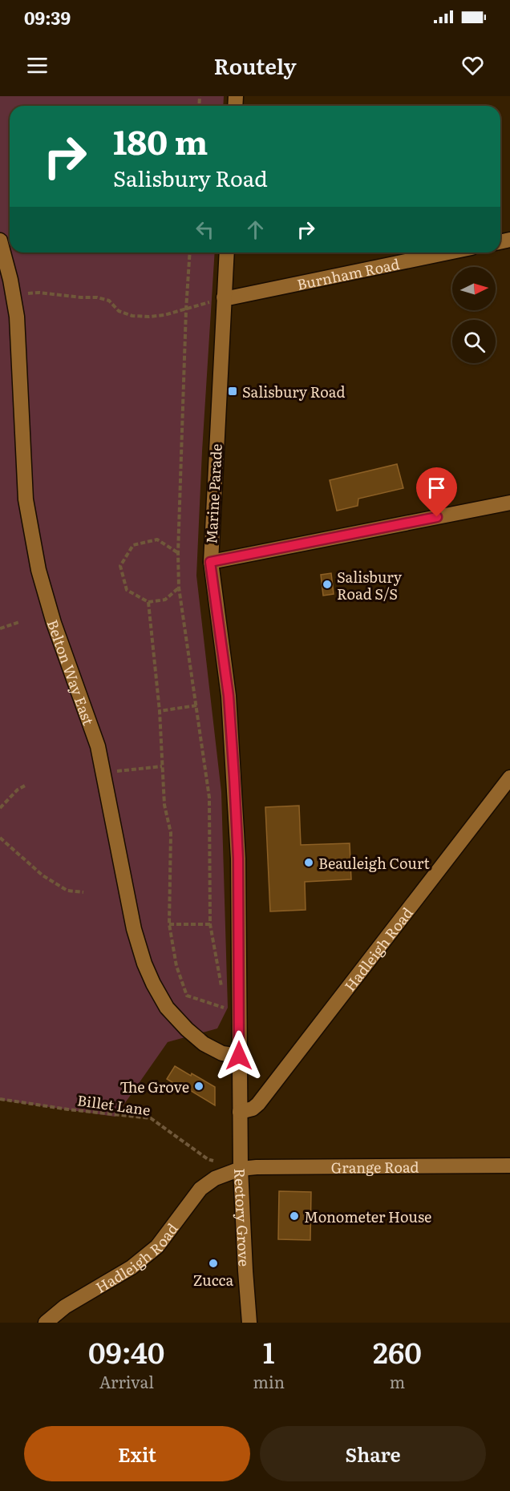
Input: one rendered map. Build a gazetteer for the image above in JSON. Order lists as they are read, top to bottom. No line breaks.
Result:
{"streets":{"street":["Burnham Road","Marine Parade","Belton Way East","Hadleigh Road","Grange Road","Rectory Grove"],"path":["Billet Lane"]},"crossings":[["Burnham Road","Marine Parade"],["Marine Parade","Belton Way East"],["Marine Parade","Hadleigh Road"],["Marine Parade","Rectory Grove"],["Hadleigh Road","Billet Lane"],["Hadleigh Road","Grange Road"],["Hadleigh Road","Rectory Grove"],["Billet Lane","Grange Road"],["Billet Lane","Rectory Grove"],["Grange Road","Rectory Grove"]],"places":{"transit":["Salisbury Road"],"other":["Salisbury Road S/S","Beauleigh Court","The Grove","Monometer House","Zucca"]},"north":"right","page":{"status":"09:39","header":"Routely","turn":["180 m","Salisbury Road"],"eta":["09:40","Arrival","1","min","260","m"],"buttons":["Exit","Share"]}}
